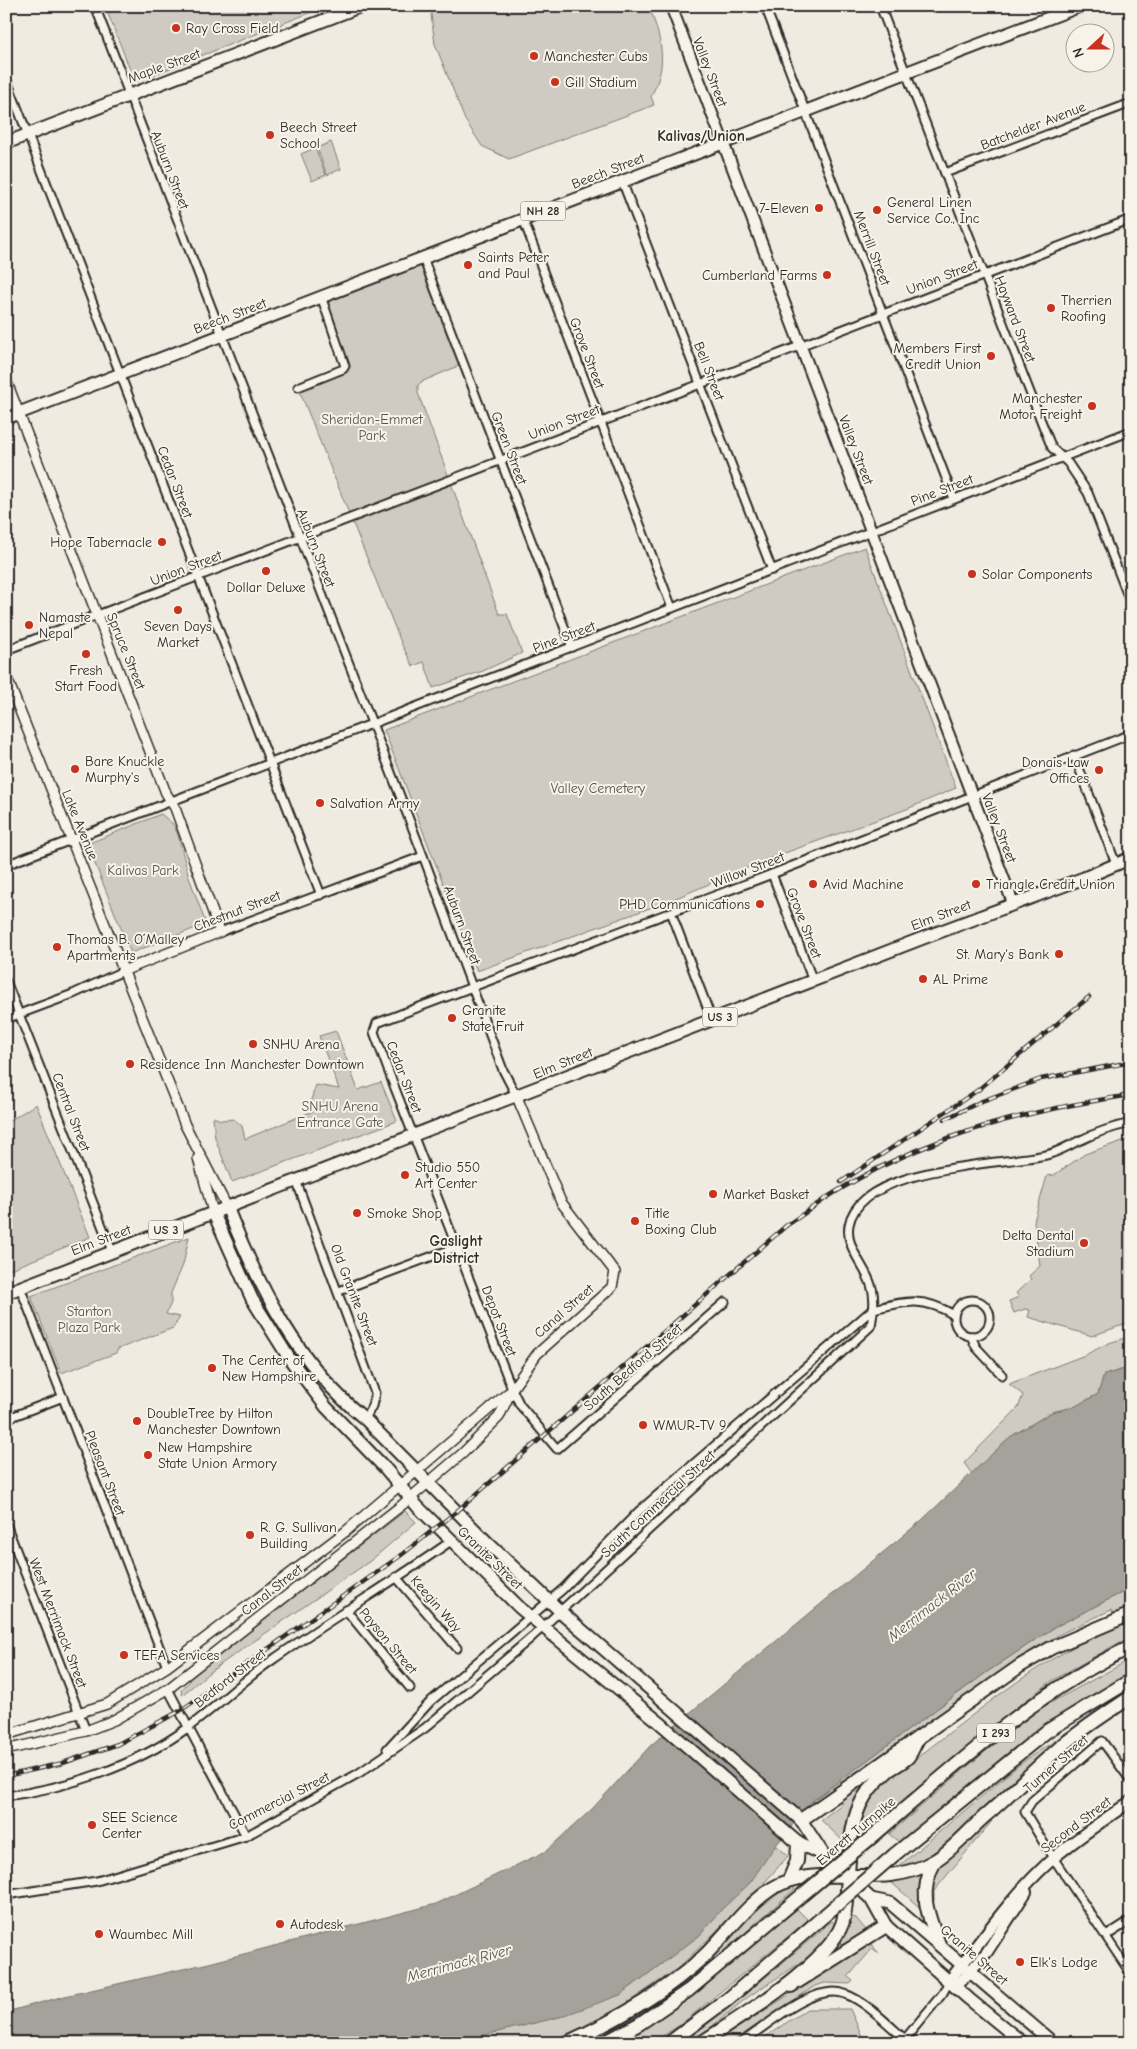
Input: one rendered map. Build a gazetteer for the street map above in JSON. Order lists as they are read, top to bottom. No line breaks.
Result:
{"streets":{"highway":["I 293","Everett Turnpike"],"main road":["Maple Street","Valley Street","Beech Street","NH 28","Elm Street","US 3","Granite Street","Second Street"],"street":["Batchelder Avenue","Auburn Street","Merrill Street","Union Street","Hayward Street","Grove Street","Bell Street","Green Street","Cedar Street","Pine Street","Spruce Street","Lake Avenue","Willow Street","Chestnut Street","Central Street","Old Granite Street","Canal Street","Depot Street","South Bedford Street","Pleasant Street","South Commercial Street","Keegin Way","West Merrimack Street","Payson Street","Bedford Street","Turner Street","Commercial Street"]},"crossings":[["Maple Street","Auburn Street"],["Maple Street","Cedar Street"],["Valley Street","Beech Street"],["Valley Street","Union Street"],["Valley Street","Pine Street"],["Valley Street","Willow Street"],["Valley Street","Elm Street"],["Batchelder Avenue","Hayward Street"],["Auburn Street","Beech Street"],["Auburn Street","Union Street"],["Auburn Street","Pine Street"],["Auburn Street","Willow Street"],["Auburn Street","Chestnut Street"],["Auburn Street","Elm Street"],["Auburn Street","Canal Street"],["Beech Street","Merrill Street"],["Beech Street","Hayward Street"],["Beech Street","Grove Street"],["Beech Street","Bell Street"],["Beech Street","Green Street"],["Beech Street","Cedar Street"],["Beech Street","Spruce Street"],["Merrill Street","Union Street"],["Merrill Street","Pine Street"],["Union Street","Hayward Street"],["Union Street","Grove Street"],["Union Street","Bell Street"],["Union Street","Green Street"],["Union Street","Cedar Street"],["Union Street","Spruce Street"],["Hayward Street","Pine Street"],["Grove Street","Pine Street"],["Grove Street","Willow Street"],["Grove Street","Elm Street"],["Bell Street","Pine Street"],["Green Street","Pine Street"],["Cedar Street","Pine Street"],["Cedar Street","Willow Street"],["Cedar Street","Chestnut Street"],["Cedar Street","Elm Street"],["Cedar Street","Depot Street"],["Pine Street","Spruce Street"],["Pine Street","Lake Avenue"],["Spruce Street","Chestnut Street"],["Lake Avenue","Chestnut Street"],["Lake Avenue","Elm Street"],["Lake Avenue","Granite Street"],["Chestnut Street","Central Street"],["Elm Street","Central Street"],["Elm Street","Old Granite Street"],["Elm Street","Canal Street"],["Elm Street","Depot Street"],["Elm Street","Pleasant Street"],["Elm Street","Granite Street"],["Old Granite Street","Granite Street"],["Canal Street","Depot Street"],["Canal Street","Pleasant Street"],["Canal Street","Granite Street"],["Canal Street","West Merrimack Street"],["Depot Street","South Bedford Street"],["South Commercial Street","Granite Street"],["South Commercial Street","Commercial Street"],["Granite Street","Bedford Street"],["Granite Street","Commercial Street"],["Granite Street","Second Street"],["Keegin Way","Bedford Street"],["Payson Street","Bedford Street"],["Turner Street","Second Street"]],"districts":["Kalivas/Union","Gaslight District"],"water":["Merrimack River"],"parks":["Sheridan-Emmet Park","Valley Cemetery","Kalivas Park","SNHU Arena Entrance Gate","Stanton Plaza Park"],"places":["Ray Cross Field","Manchester Cubs","Gill Stadium","Beech Street School","7-Eleven","General Linen Service Co., Inc","Saints Peter and Paul","Cumberland Farms","Therrien Roofing","Members First Credit Union","Manchester Motor Freight","Hope Tabernacle","Dollar Deluxe","Solar Components","Seven Days Market","Namaste Nepal","Fresh Start Food","Bare Knuckle Murphy's","Donais Law Offices","Salvation Army","Avid Machine","Triangle Credit Union","PHD Communications","Thomas B. O’Malley Apartments","St. Mary's Bank","AL Prime","Granite State Fruit","SNHU Arena","Residence Inn Manchester Downtown","Studio 550 Art Center","Market Basket","Smoke Shop","Title Boxing Club","Delta Dental Stadium","The Center of New Hampshire","DoubleTree by Hilton Manchester Downtown","WMUR-TV 9","New Hampshire State Union Armory","R. G. Sullivan Building","TEFA Services","SEE Science Center","Autodesk","Waumbec Mill","Elk's Lodge"],"north":"left"}
